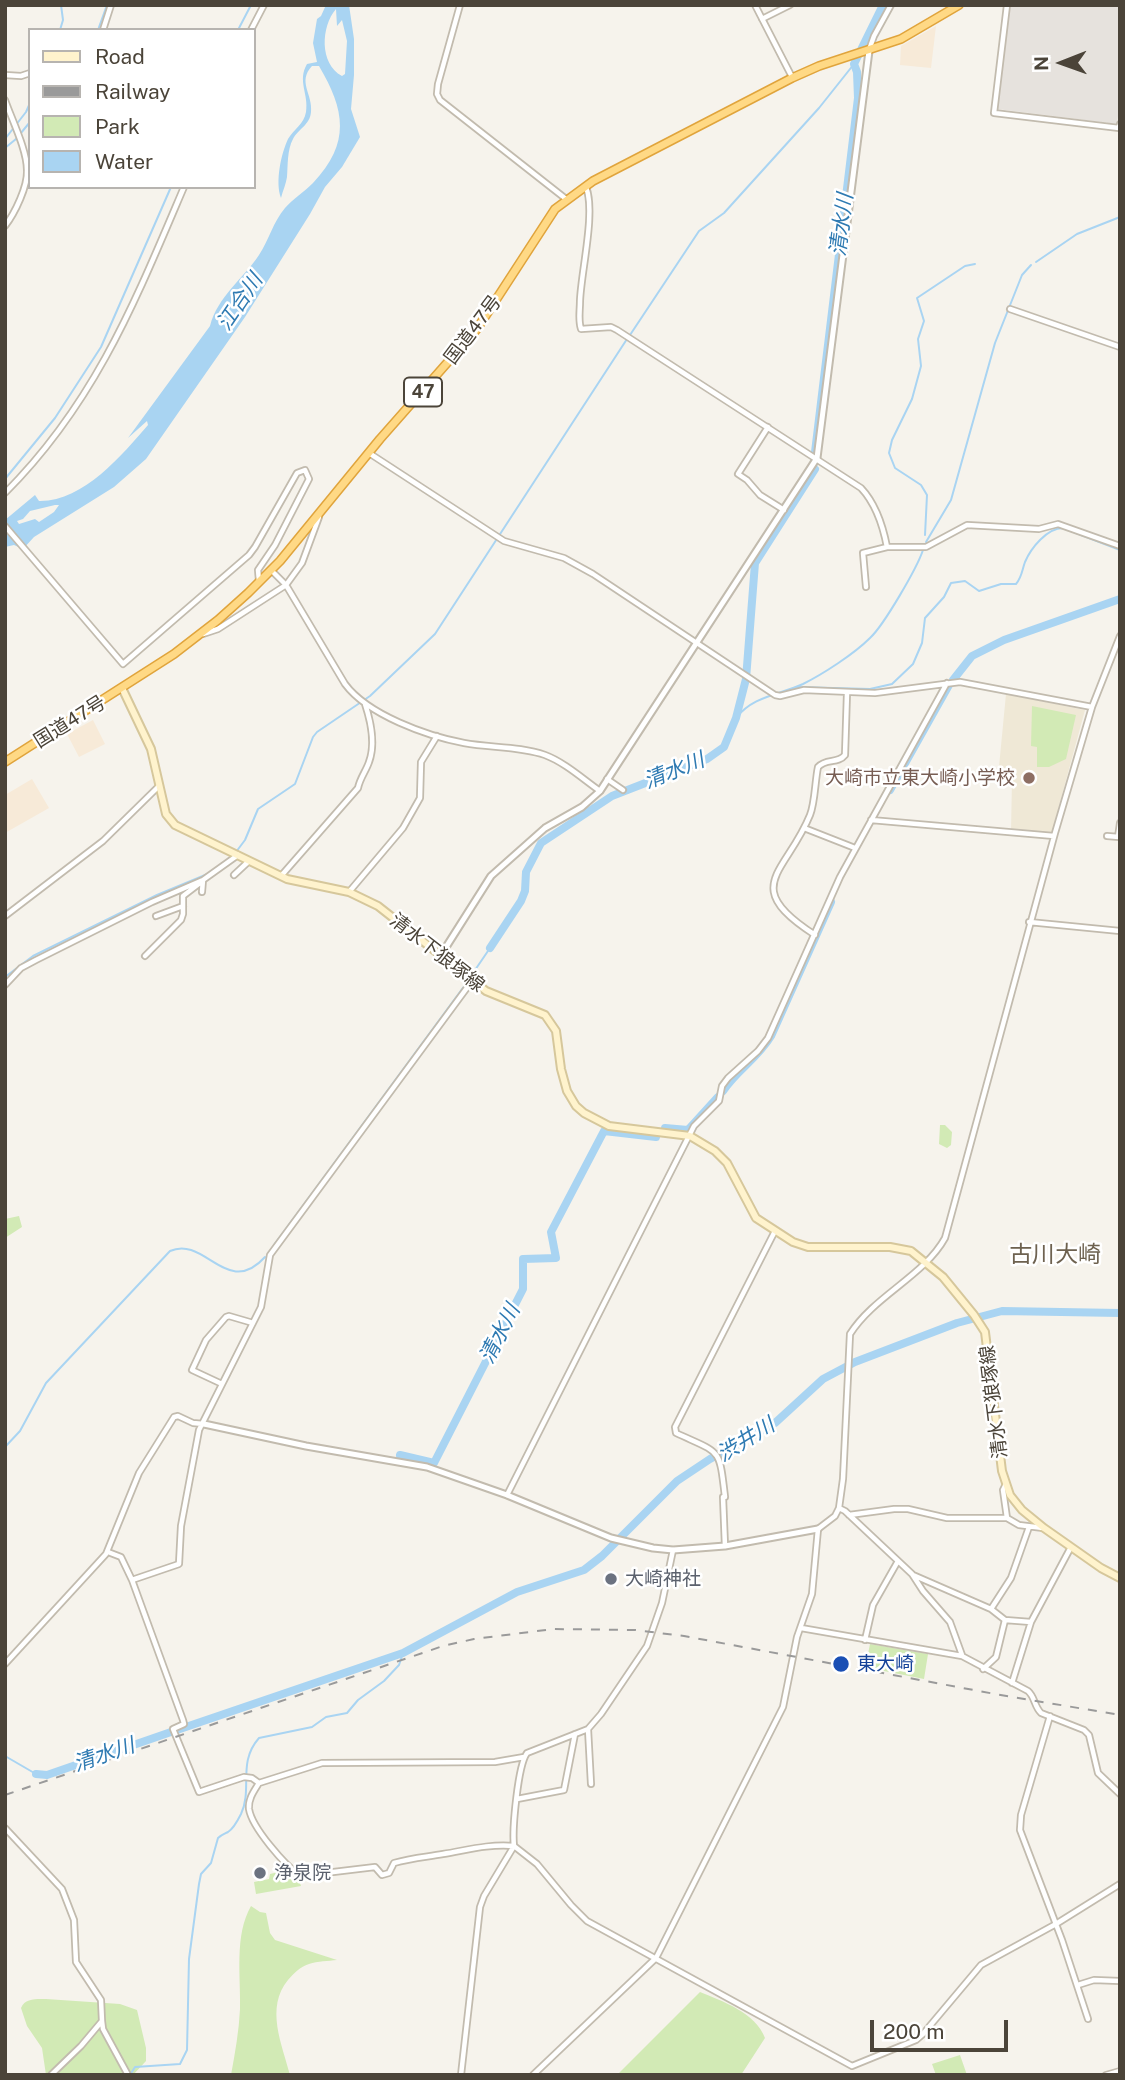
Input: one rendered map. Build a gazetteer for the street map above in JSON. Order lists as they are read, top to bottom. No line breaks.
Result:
{"streets":{"highway":["国道47号","47"],"main road":["清水下狼塚線"]},"crossings":[["国道47号","清水下狼塚線"]],"districts":["古川大崎"],"water":["清水川","江合川","渋井川"],"places":["大崎市立東大崎小学校","大崎神社","東大崎","浄泉院"],"legend":["Road","Railway","Park","Water"],"scale_bar":"200 m","north":"left"}
